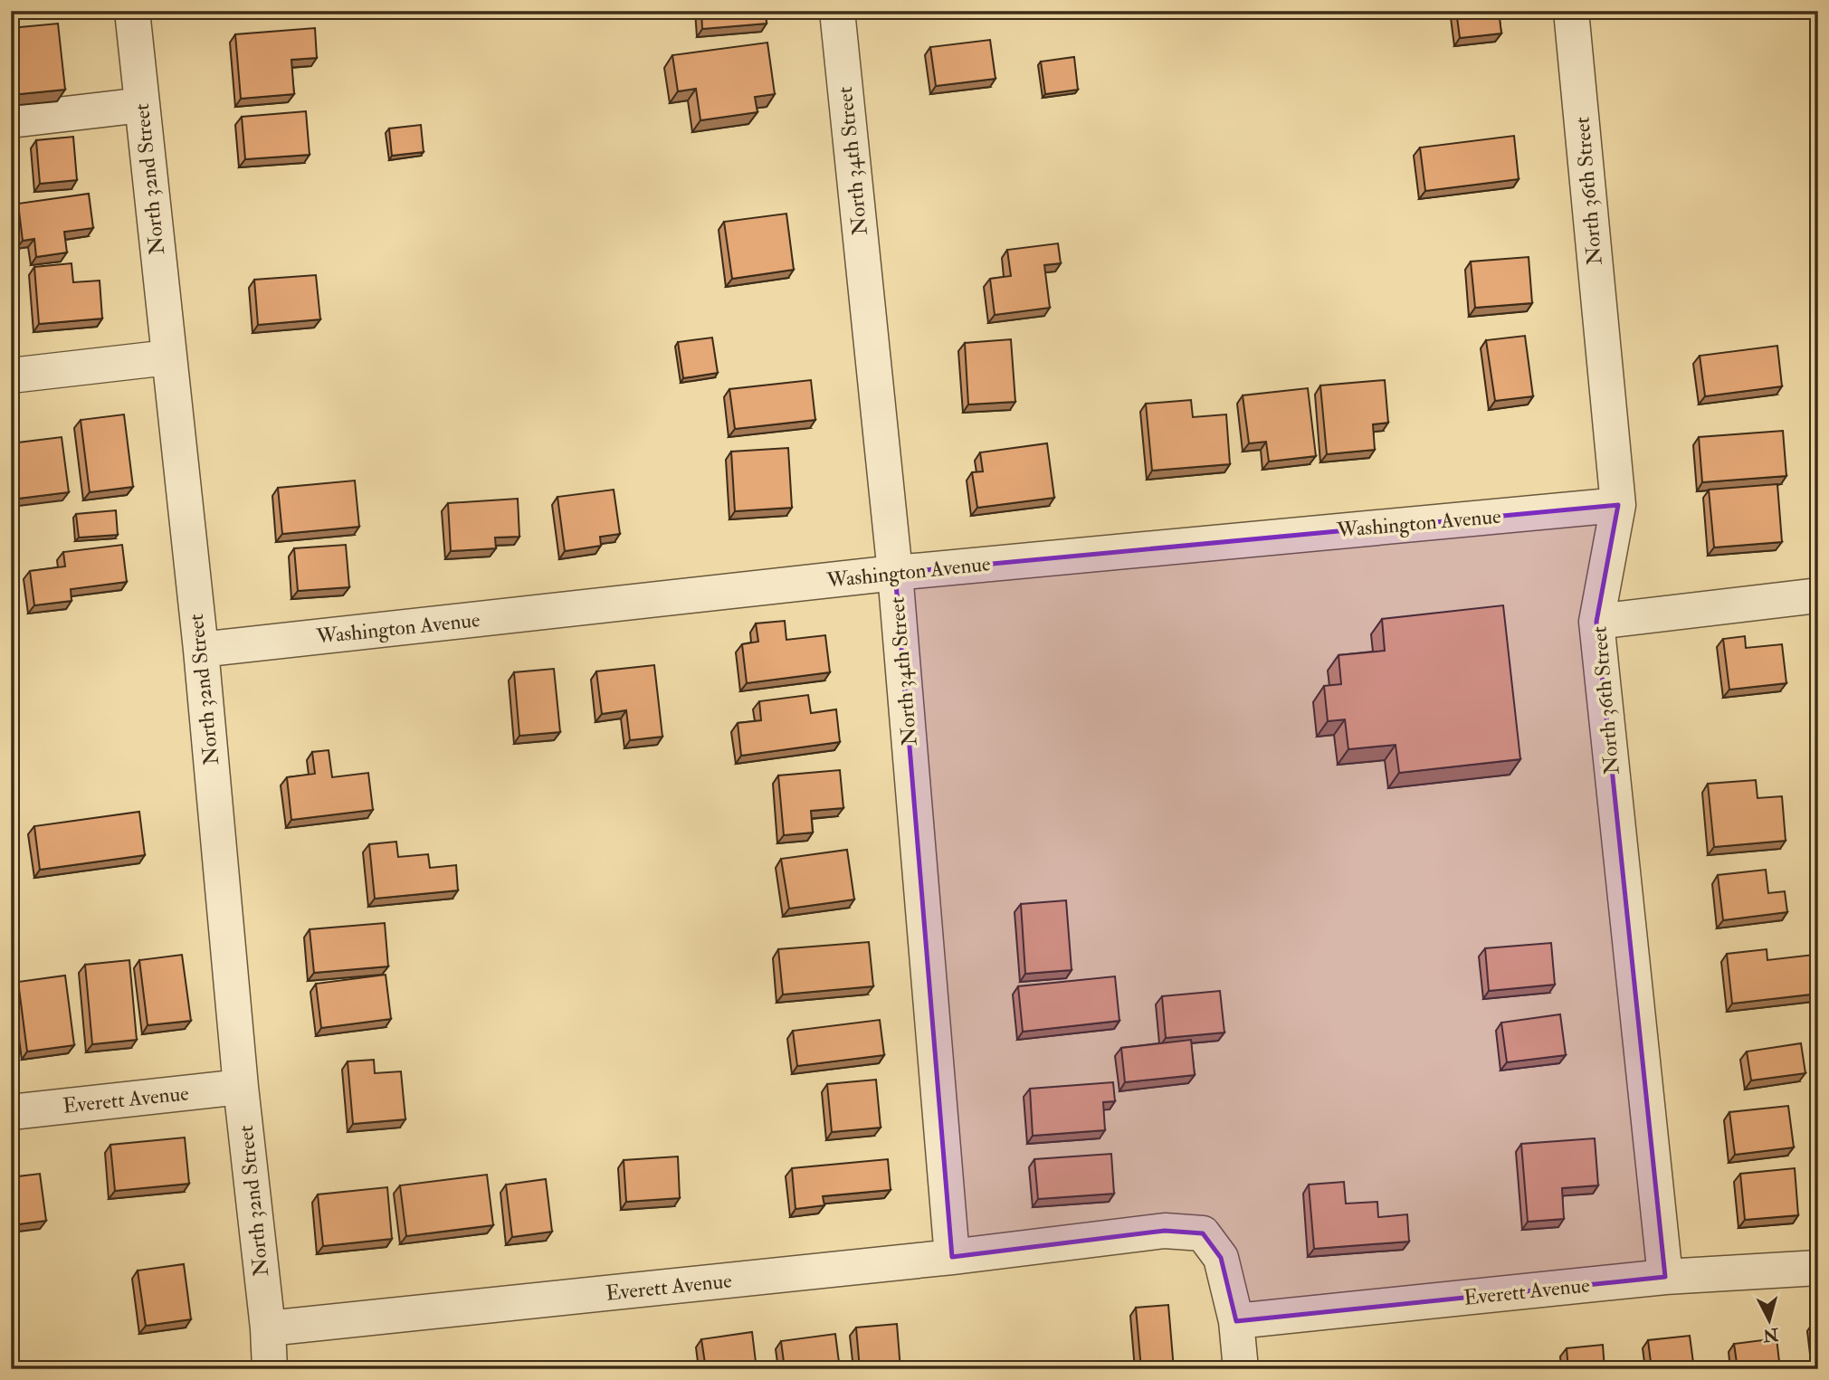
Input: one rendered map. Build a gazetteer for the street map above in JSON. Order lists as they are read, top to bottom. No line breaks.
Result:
{"streets":{"street":["North 34th Street","North 32nd Street","North 36th Street","Washington Avenue","Everett Avenue"]},"crossings":[["North 34th Street","Washington Avenue"],["North 34th Street","Everett Avenue"],["North 32nd Street","Washington Avenue"],["North 32nd Street","Everett Avenue"],["North 36th Street","Washington Avenue"],["North 36th Street","Everett Avenue"]],"north":"bottom"}
